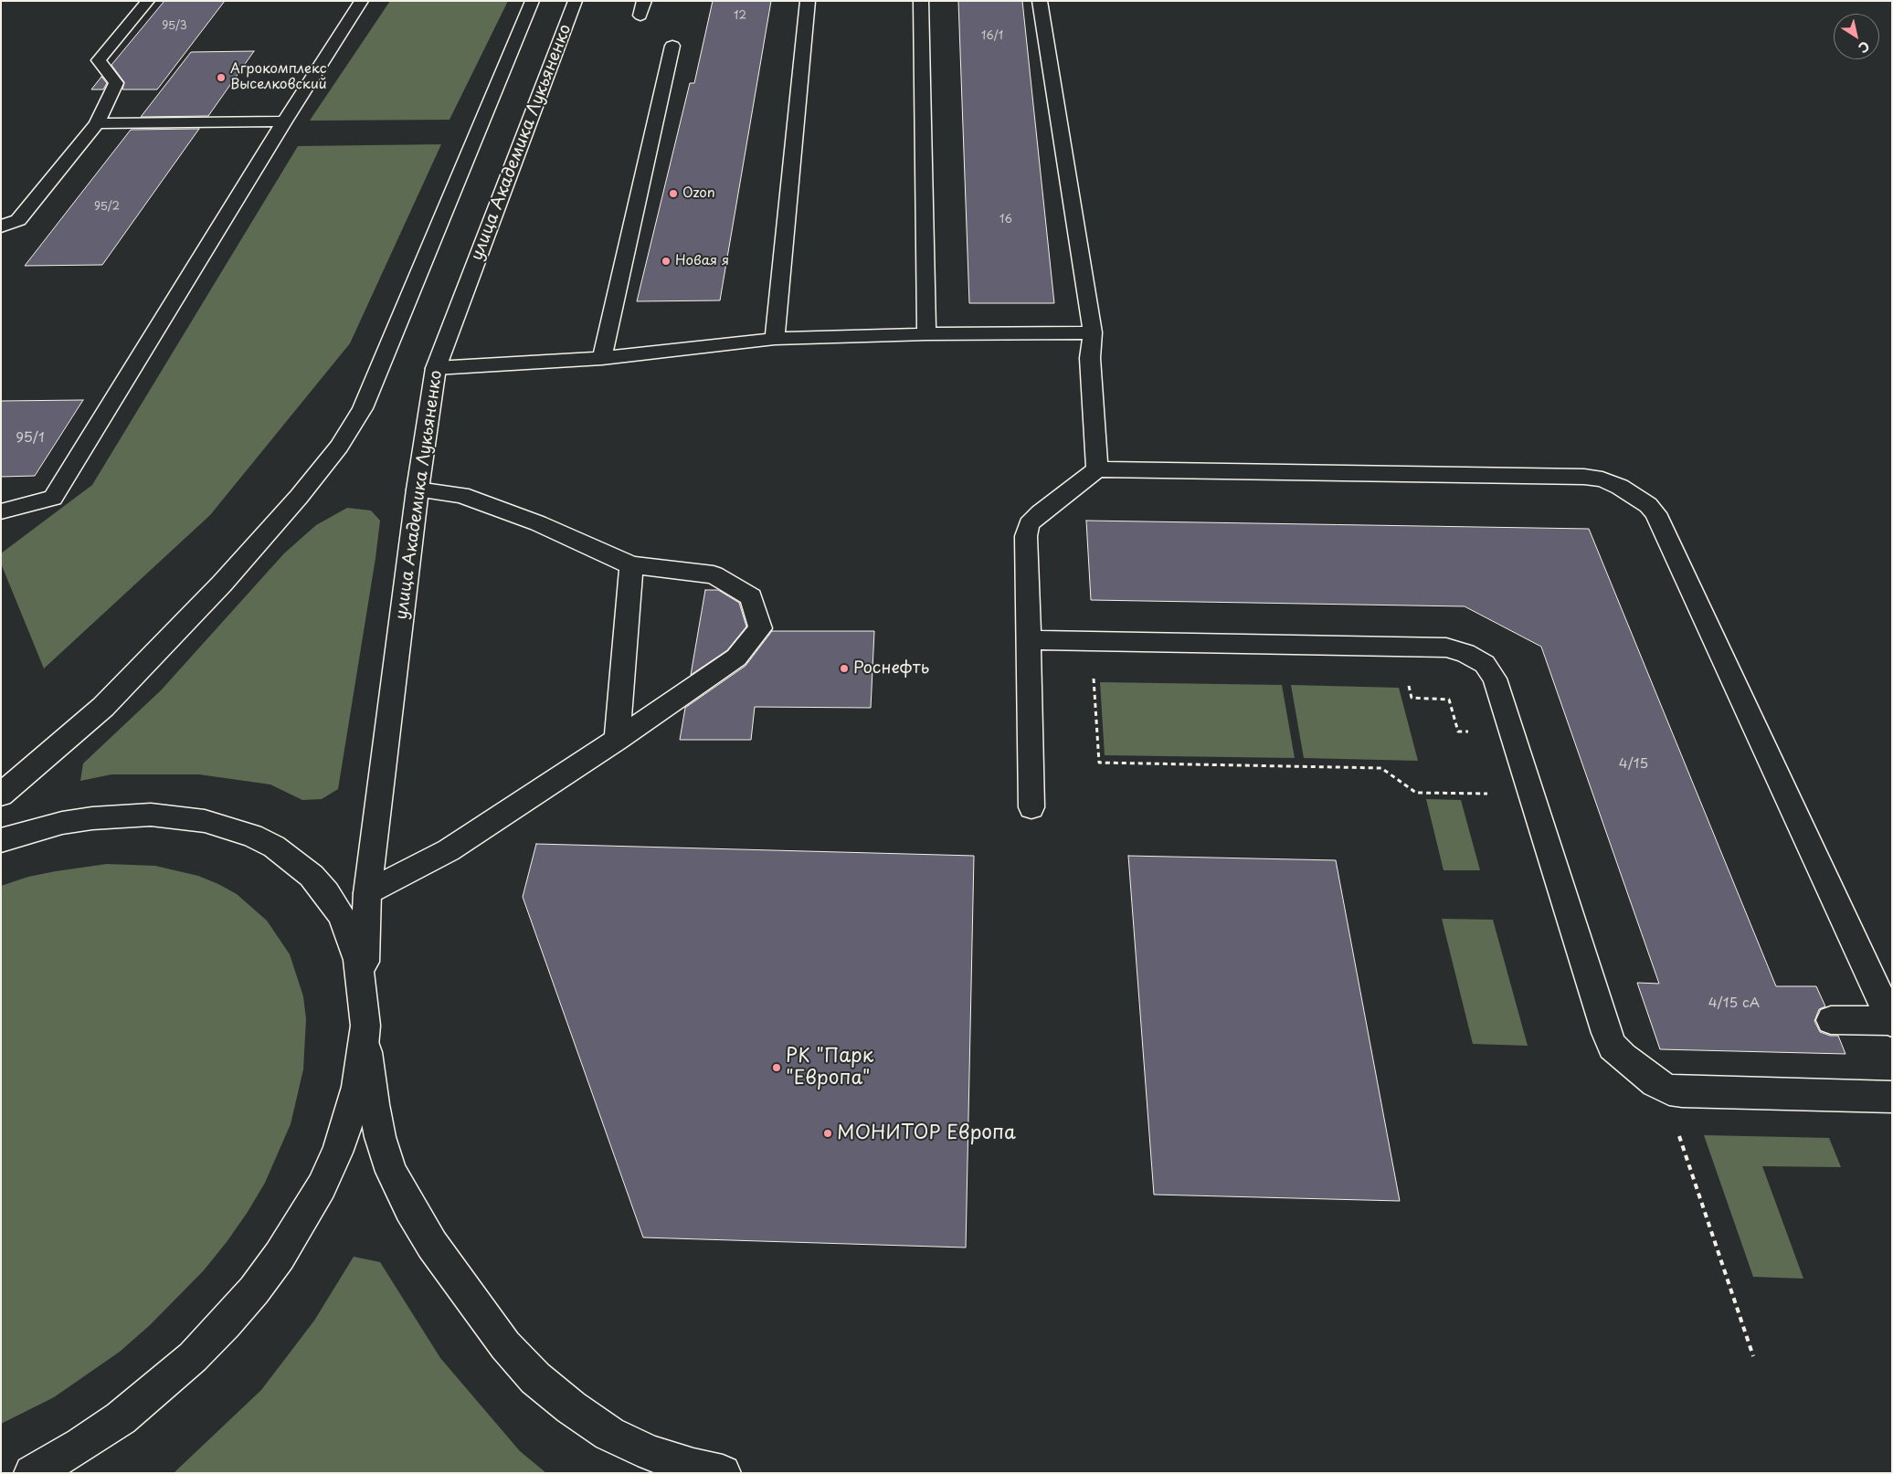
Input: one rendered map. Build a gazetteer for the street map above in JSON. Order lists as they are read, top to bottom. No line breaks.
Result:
{"streets":{"main road":["улица Академика Лукьяненко"]},"places":["Агрокомплекс Выселковский","Ozon","Новая я","Роснефть","РК \"Парк \"Европа\"","МОНИТОР Европа"],"house_numbers":["12","95/3","16/1","95/2","16","95/1","4/15","4/15 сА"],"north":"bottom right"}
